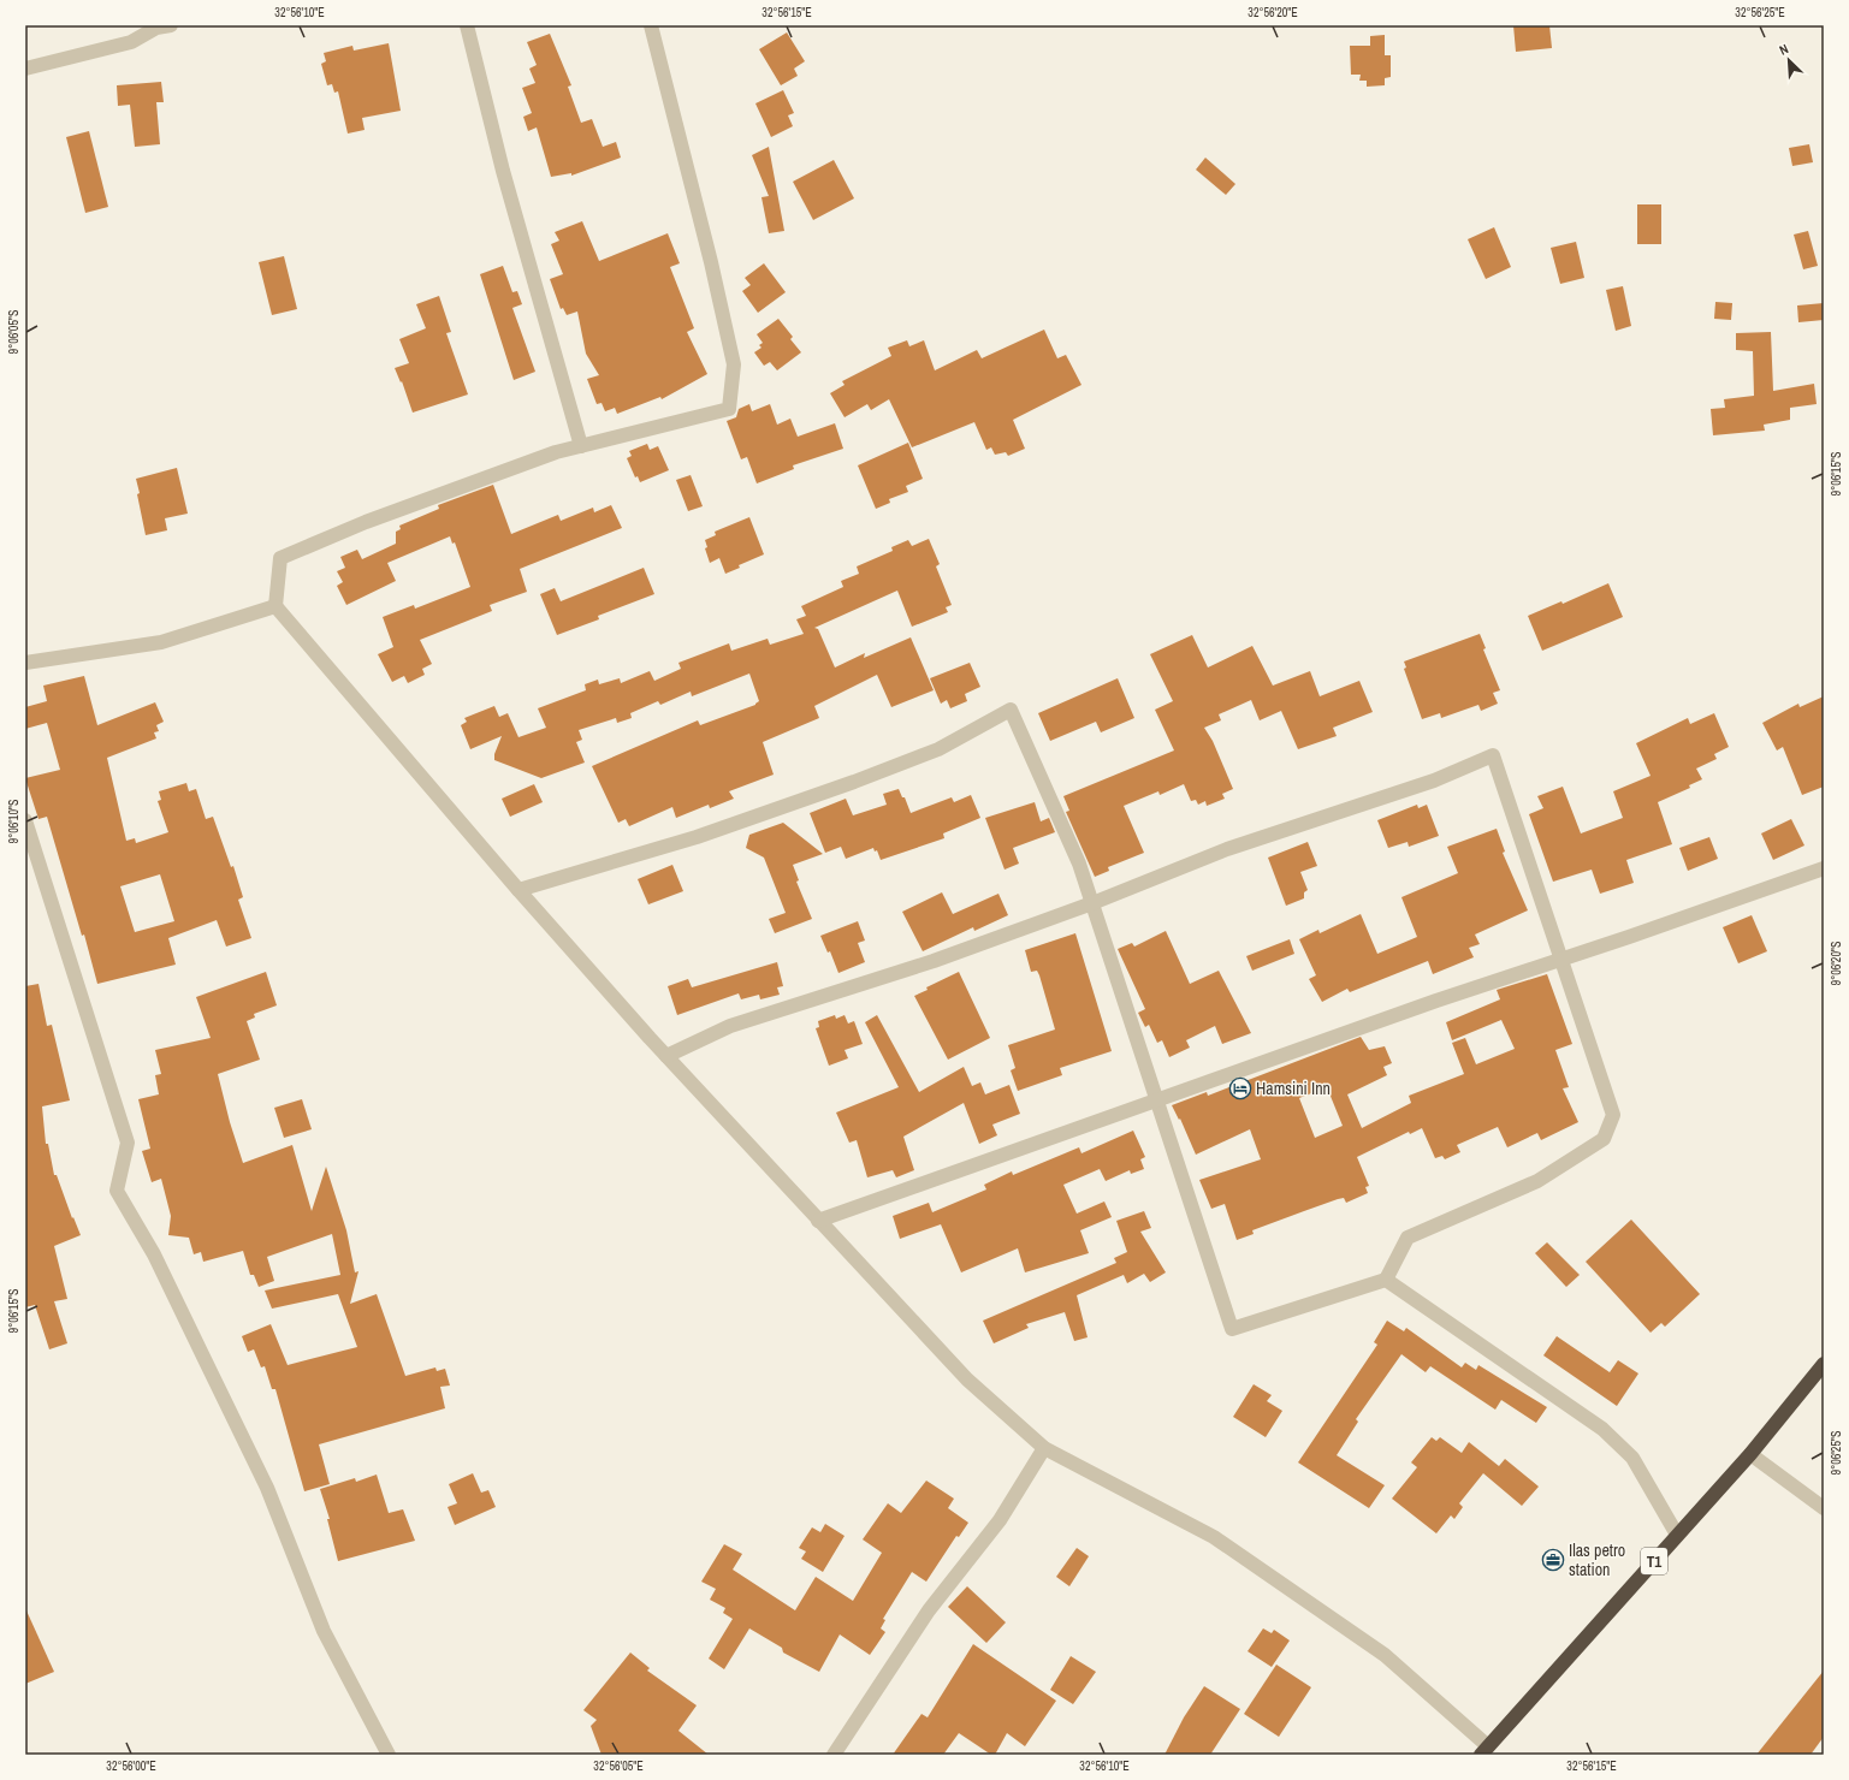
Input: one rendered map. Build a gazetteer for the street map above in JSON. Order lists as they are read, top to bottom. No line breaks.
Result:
{"streets":{"highway":["T1"]},"places":{"hotel":["Hamsini Inn"],"office":["Ilas petro station"]},"north":"top left","coordinates":["32°56'10\"E","32°56'15\"E","32°56'20\"E","32°56'25\"E","9°06'05\"S","9°06'15\"S","9°06'10\"S","9°06'20\"S","9°06'25\"S","32°56'00\"E","32°56'05\"E"]}
